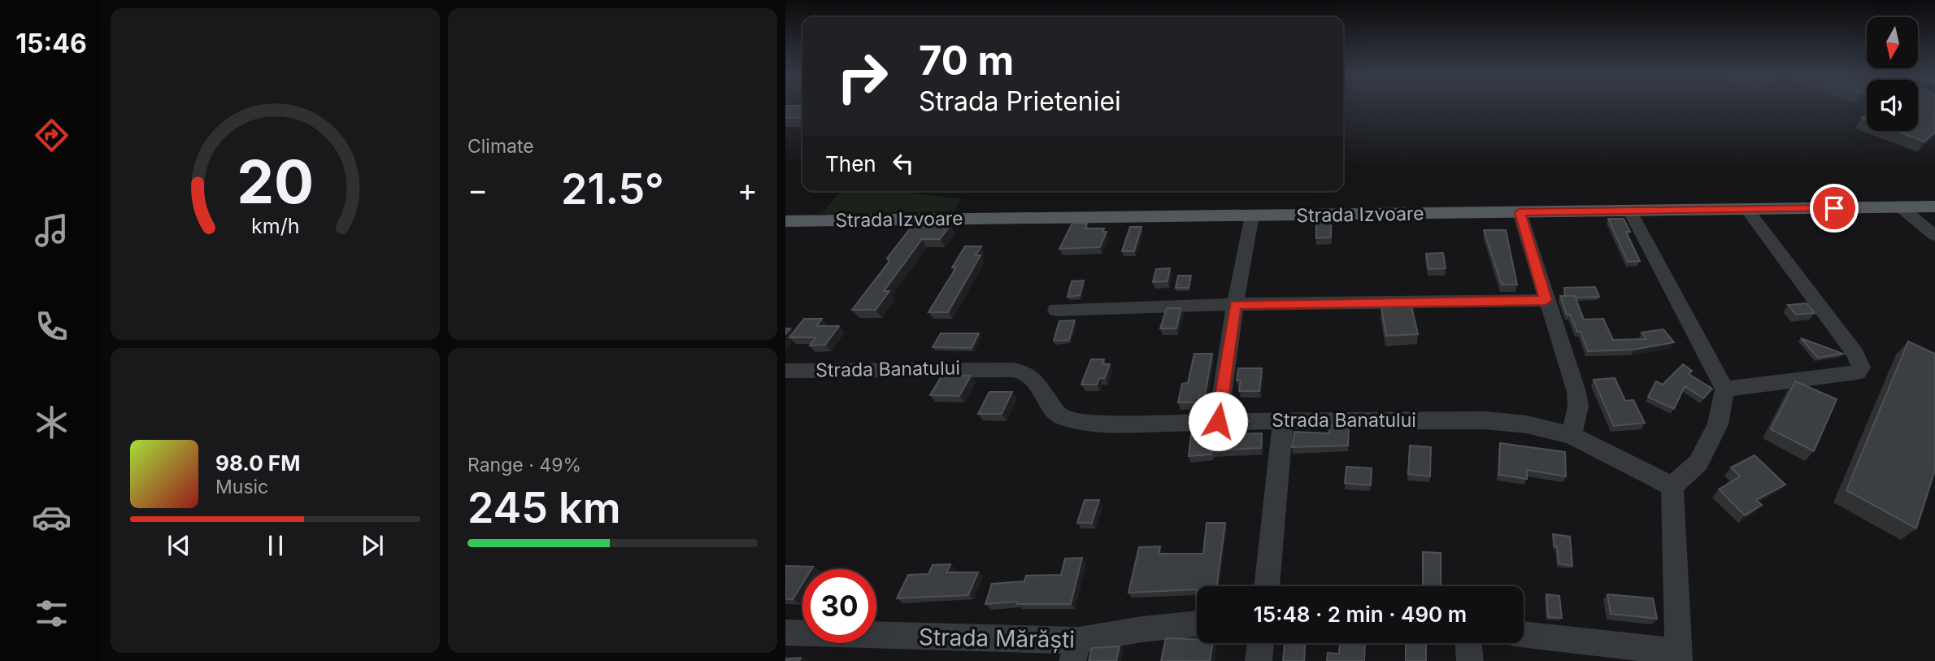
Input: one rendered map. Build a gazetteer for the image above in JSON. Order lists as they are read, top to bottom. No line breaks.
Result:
{"streets":{"main road":["Strada Izvoare"],"street":["Strada Banatului","Strada Mărăști"]},"north":"bottom","page":{"tabs":"15:46","tile":["Climate",["Range · 49%","245 km"]],"turn":["70 m","Strada Prieteniei"],"then":"Then","heat":["−","21.5°","+"],"song":["98.0 FM","Music"],"limit":"30","trip":"15:48 · 2 min · 490 m","gauge":["20","km/h"]}}
